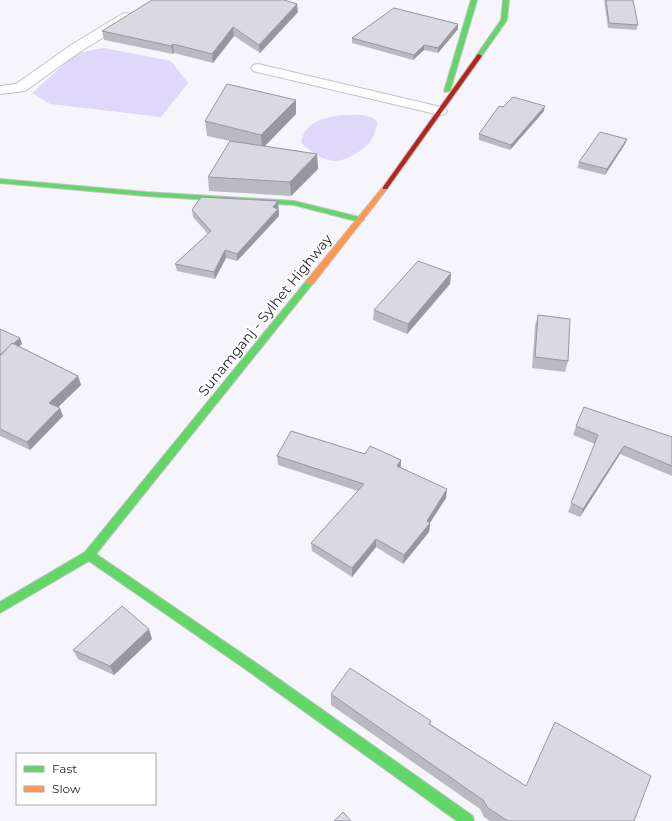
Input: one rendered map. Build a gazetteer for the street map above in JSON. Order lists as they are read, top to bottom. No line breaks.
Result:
{"streets":{"main road":["Sunamganj - Sylhet Highway"]},"legend":["Fast","Slow"]}
